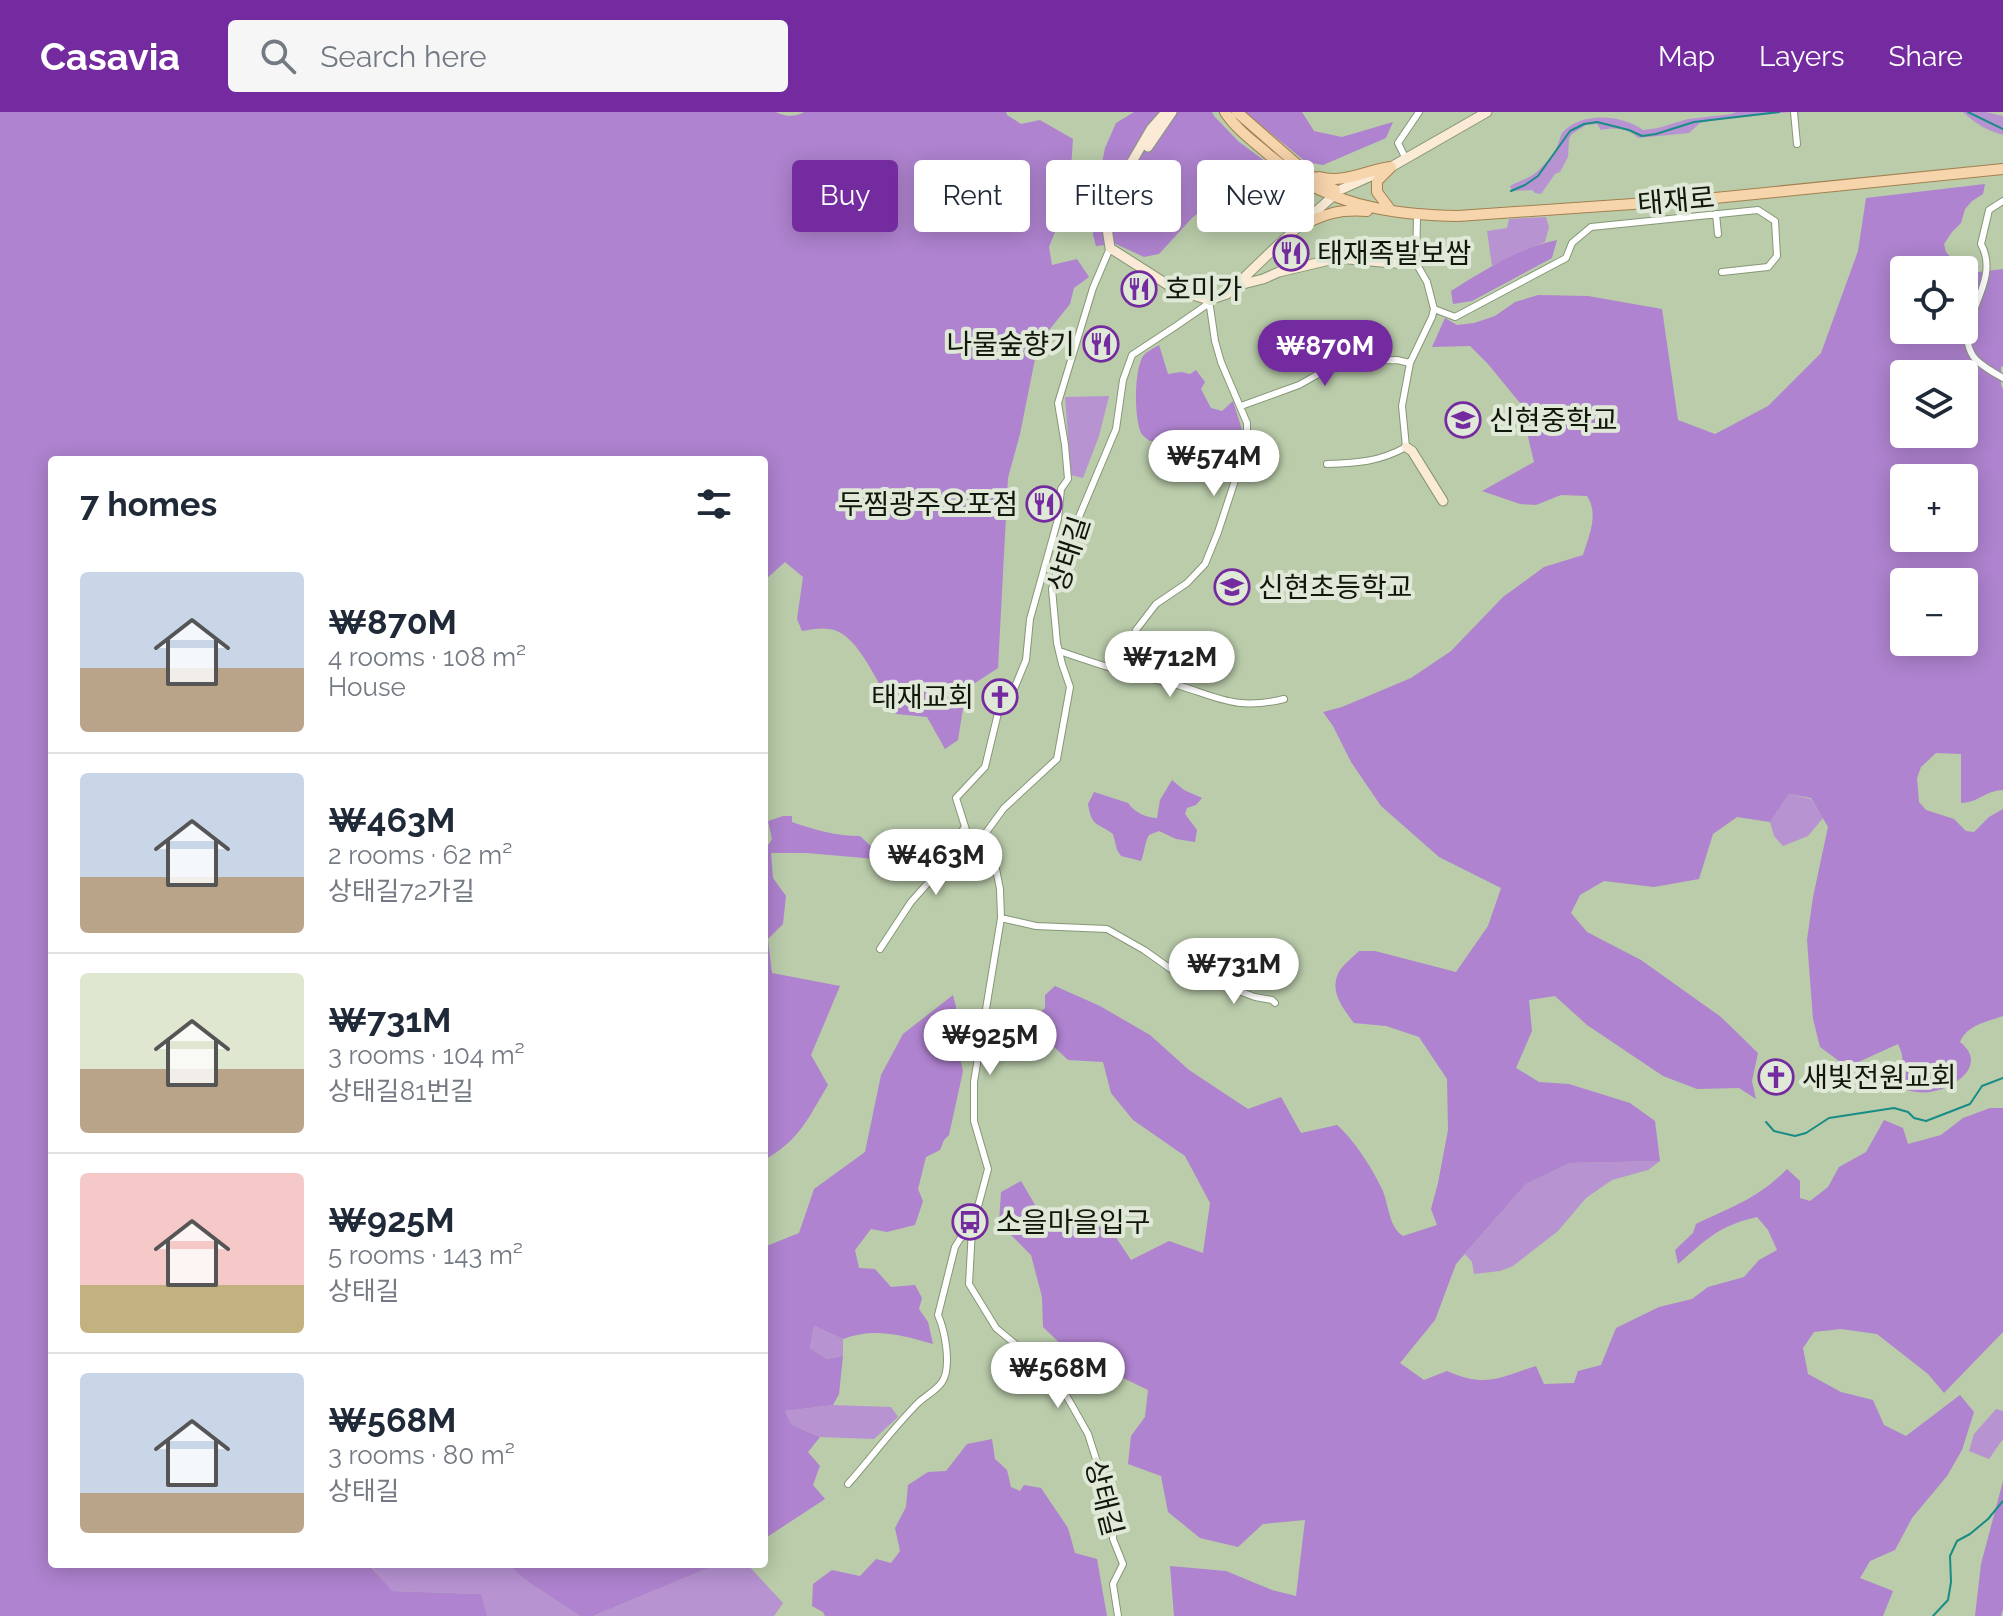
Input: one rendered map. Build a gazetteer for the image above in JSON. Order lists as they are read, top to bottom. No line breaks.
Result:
{"streets":{"main road":["태재로"],"street":["상태길"]},"places":{"restaurant":["태재족발보쌈","호미가","나물숲향기","두찜광주오포점"],"school or university":["신현중학교","신현초등학교"],"church":["태재교회","새빛전원교회"],"bus stop":["소을마을입구"]},"page":{"header":"Casavia","search":"Search here","nav":["Map","Layers","Share"],"chip":["Buy","Rent","Filters","New"],"map_buttons":["+","−"],"price":["₩870M","₩574M","₩712M","₩463M","₩731M","₩925M","₩568M"],"heading":"7 homes","list":[{"name":"₩870M","note":"4 rooms · 108 m² · House"},{"name":"₩463M","note":"2 rooms · 62 m² · 상태길72가길"},{"name":"₩731M","note":"3 rooms · 104 m² · 상태길81번길"},{"name":"₩925M","note":"5 rooms · 143 m² · 상태길"},{"name":"₩568M","note":"3 rooms · 80 m² · 상태길"}]}}
